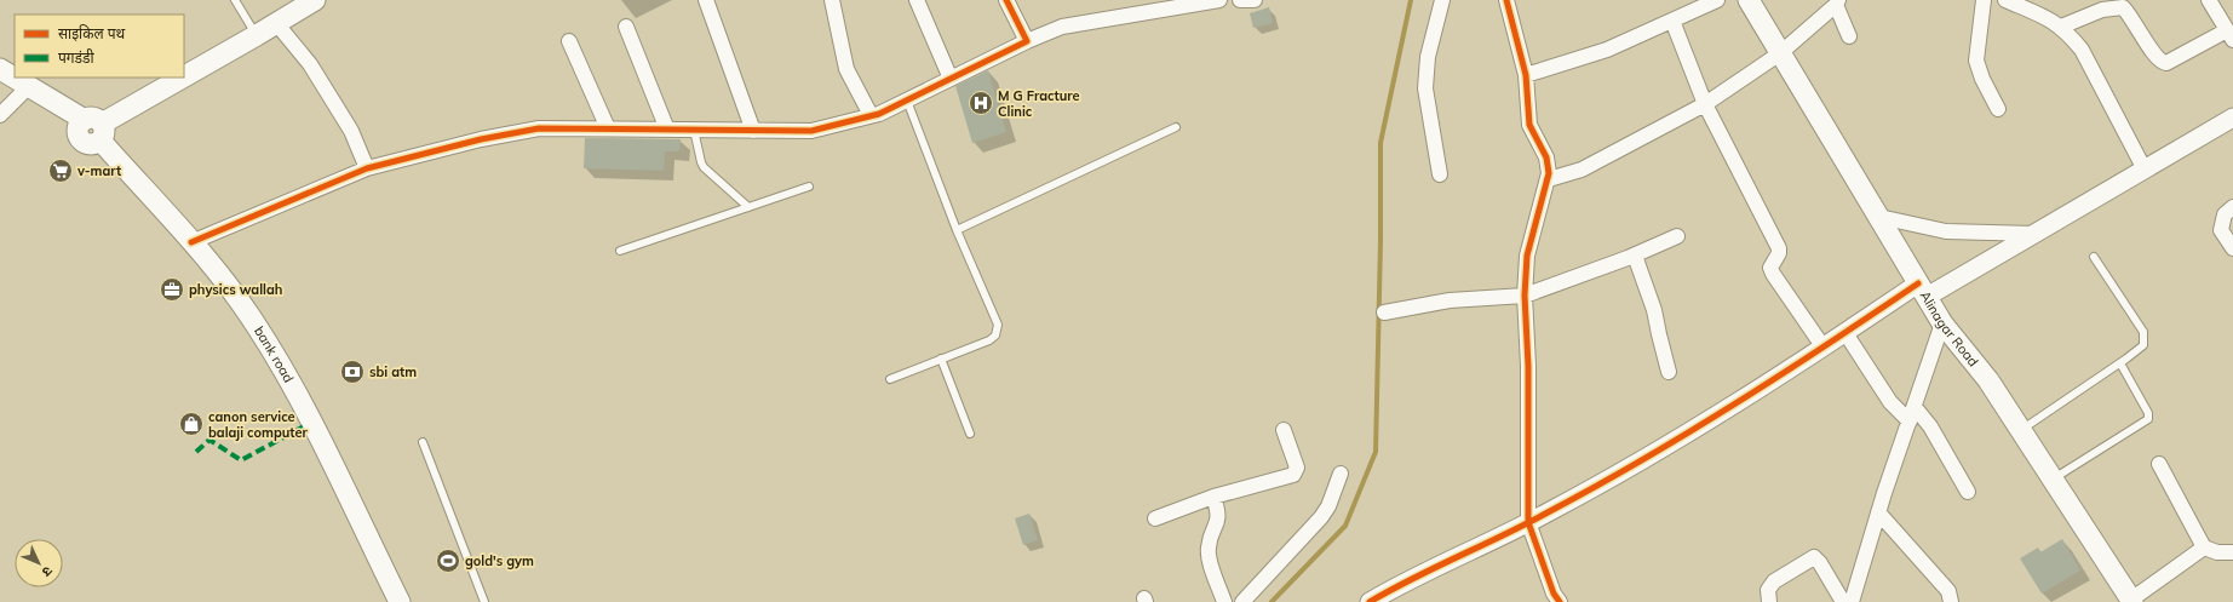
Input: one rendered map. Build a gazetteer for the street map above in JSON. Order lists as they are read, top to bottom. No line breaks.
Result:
{"streets":{"main road":["Alinagar Road","bank road"]},"places":{"hospital":["M G Fracture Clinic"],"supermarket":["v-mart"],"office":["physics wallah"],"bank":["sbi atm"],"shop":["canon service balaji computer"],"sports":["gold's gym"]},"legend":["साइकिल पथ","पगडंडी"],"north":"bottom right"}
